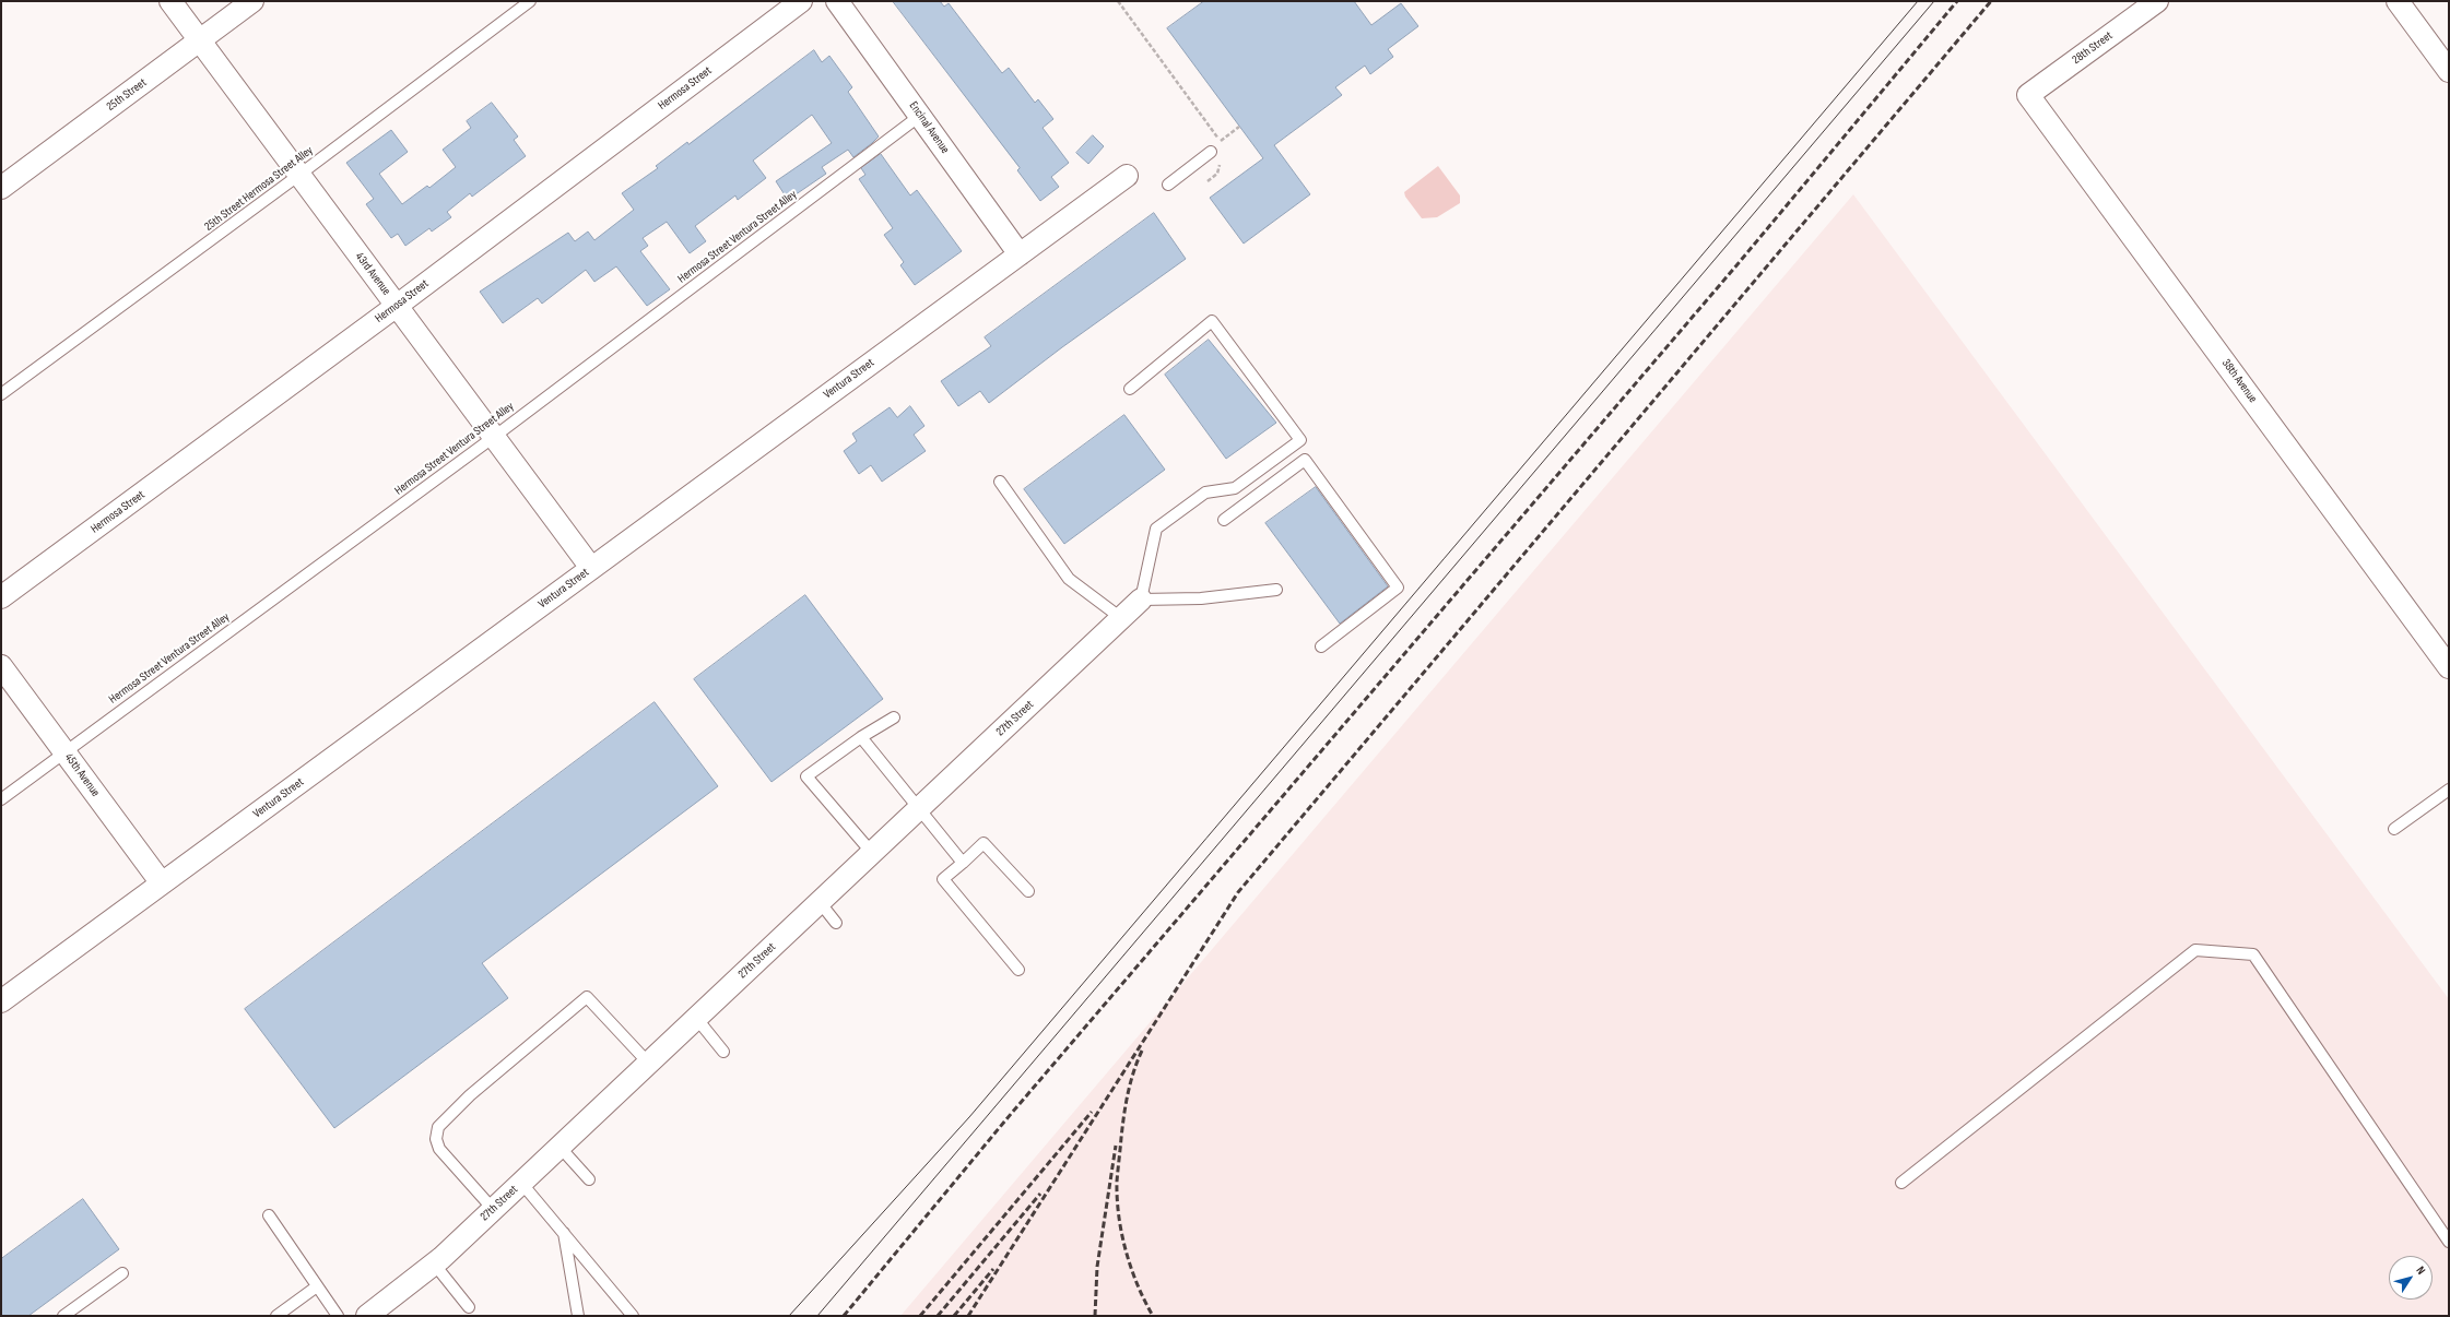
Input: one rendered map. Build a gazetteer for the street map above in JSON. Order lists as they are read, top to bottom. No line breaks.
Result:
{"streets":{"street":["28th Street","Hermosa Street","25th Street","Encinal Avenue","43rd Avenue","Ventura Street","38th Avenue","27th Street","45th Avenue"],"lane":["25th Street Hermosa Street Alley","Hermosa Street Ventura Street Alley"]},"crossings":[["28th Street","38th Avenue"],["Hermosa Street","43rd Avenue"],["25th Street","43rd Avenue"],["Encinal Avenue","Hermosa Street Ventura Street Alley"],["Encinal Avenue","Ventura Street"],["25th Street Hermosa Street Alley","43rd Avenue"],["Hermosa Street Ventura Street Alley","43rd Avenue"],["Hermosa Street Ventura Street Alley","45th Avenue"],["43rd Avenue","Ventura Street"],["Ventura Street","45th Avenue"]],"north":"top right"}
